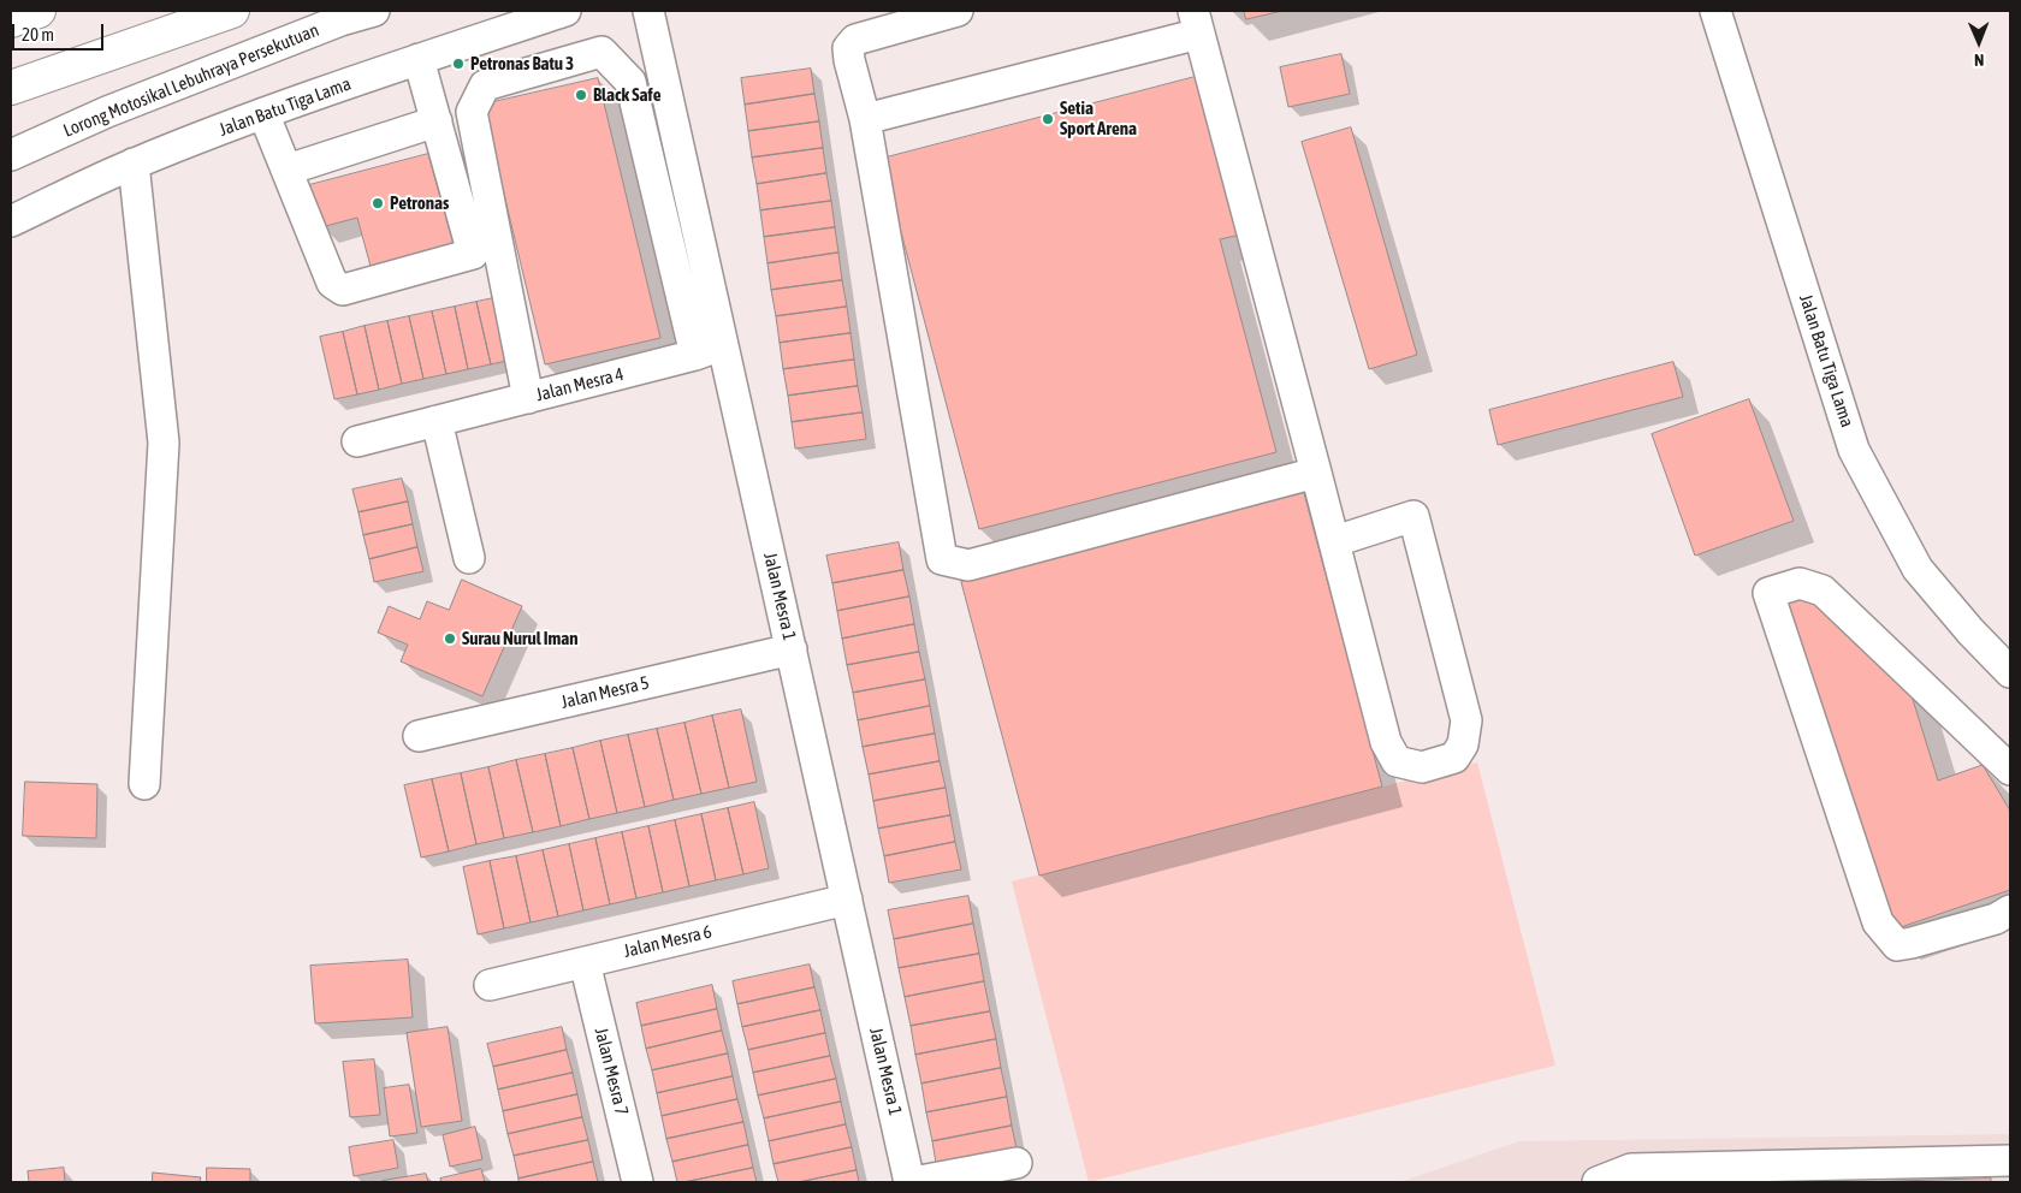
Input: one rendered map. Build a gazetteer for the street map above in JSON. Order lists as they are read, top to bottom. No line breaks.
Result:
{"streets":{"street":["Lorong Motosikal Lebuhraya Persekutuan","Jalan Batu Tiga Lama","Jalan Mesra 4","Jalan Mesra 1","Jalan Mesra 5","Jalan Mesra 6","Jalan Mesra 7"]},"crossings":[["Jalan Mesra 4","Jalan Mesra 1"],["Jalan Mesra 1","Jalan Mesra 5"],["Jalan Mesra 1","Jalan Mesra 6"],["Jalan Mesra 6","Jalan Mesra 7"]],"places":["Petronas Batu 3","Black Safe","Setia Sport Arena","Petronas","Surau Nurul Iman"],"scale_bar":"20 m","north":"bottom"}
